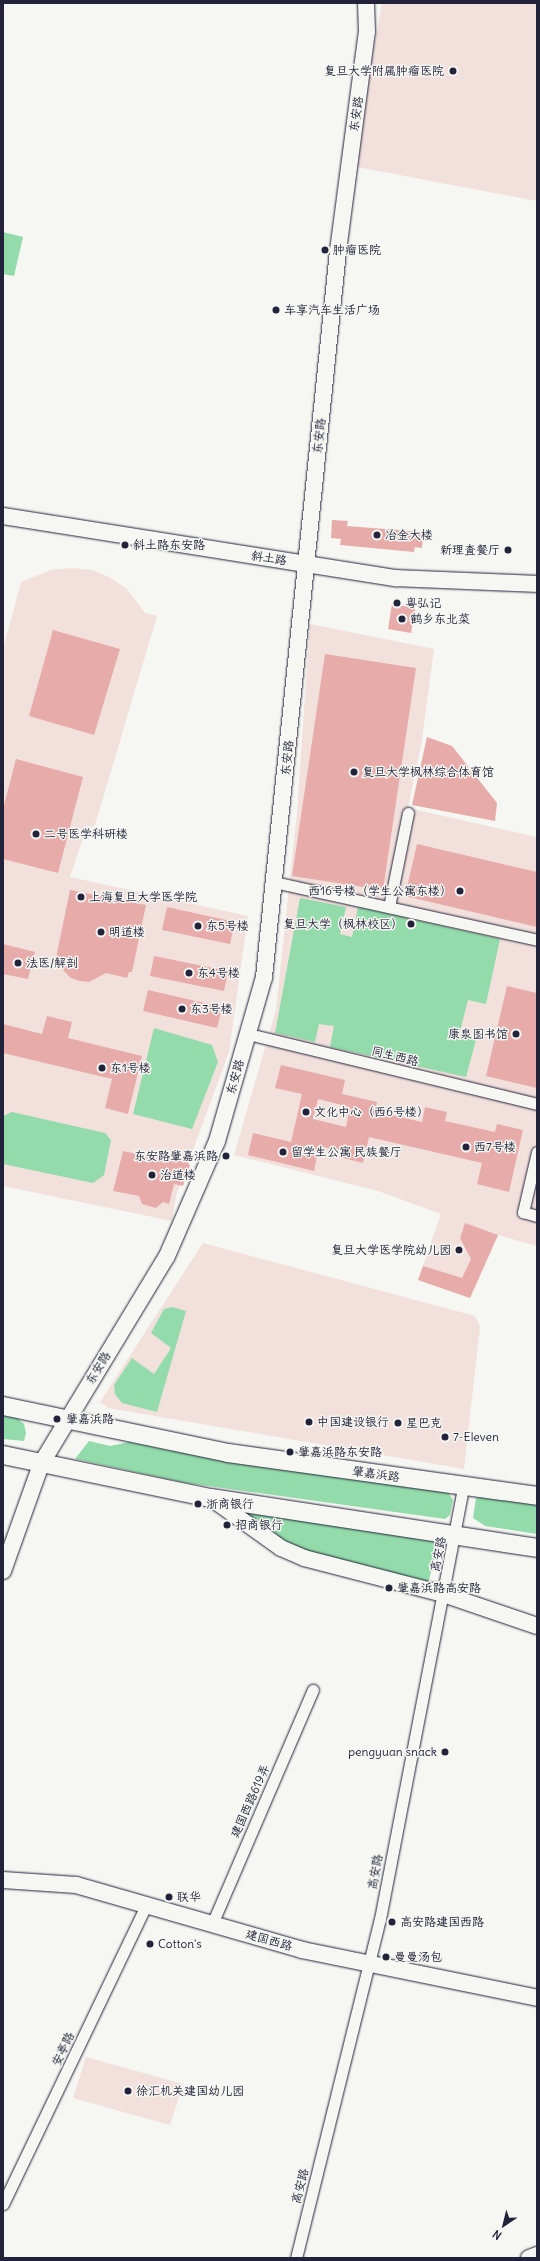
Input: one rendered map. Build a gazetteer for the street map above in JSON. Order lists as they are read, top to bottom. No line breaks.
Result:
{"streets":{"main road":["肇嘉浜路"],"street":["东安路","斜土路","同生西路","高安路","建国西路619弄","建国西路","安亭路"]},"crossings":[["东安路","斜土路"],["东安路","同生西路"],["东安路","肇嘉浜路"],["肇嘉浜路","高安路"],["高安路","建国西路"],["建国西路619弄","建国西路"],["建国西路","安亭路"]],"places":["复旦大学附属肿瘤医院","肿瘤医院","车享汽车生活广场","冶金大楼","斜土路东安路","新理查餐厅","粤弘记","鹤乡东北菜","复旦大学枫林综合体育馆","二号医学科研楼","西16号楼（学生公寓东楼）","上海复旦大学医学院","复旦大学（枫林校区）","东5号楼","明道楼","法医/解剖","东4号楼","东3号楼","康泉图书馆","东1号楼","文化中心（西6号楼）","西7号楼","留学生公寓 民族餐厅","东安路肇嘉浜路","治道楼","复旦大学医学院幼儿园","肇嘉浜路","中国建设银行","星巴克","7-Eleven","肇嘉浜路东安路","浙商银行","招商银行","肇嘉浜路高安路","pengyuan snack","联华","高安路建国西路","Cotton's","曼曼汤包","徐汇机关建国幼儿园"],"north":"bottom left"}
